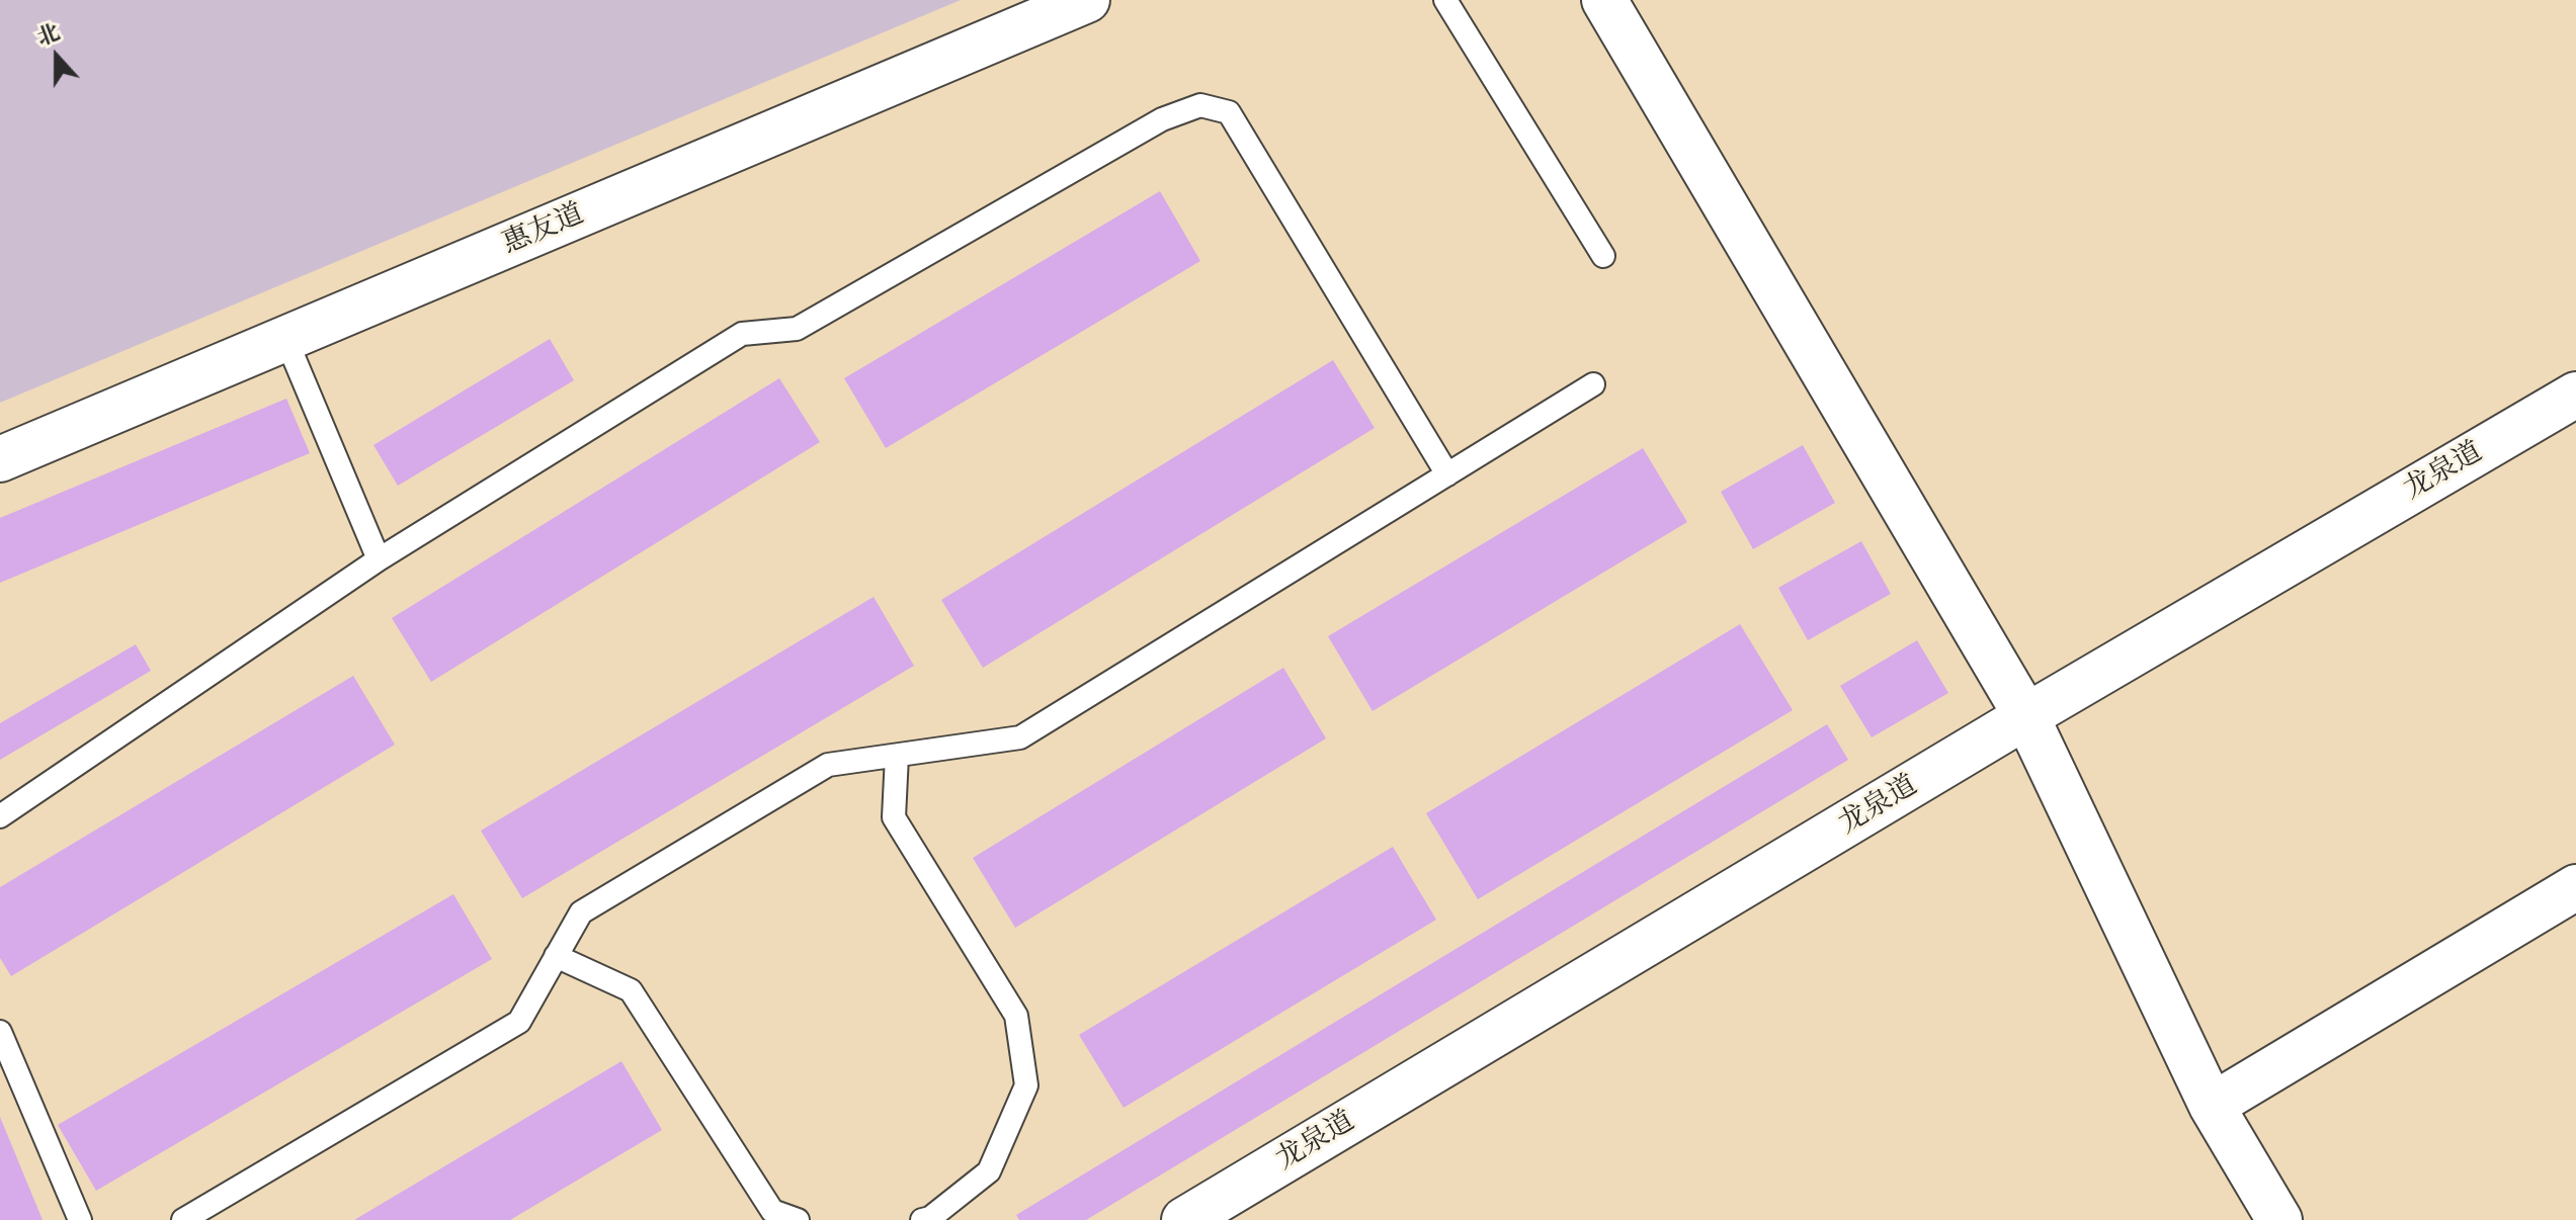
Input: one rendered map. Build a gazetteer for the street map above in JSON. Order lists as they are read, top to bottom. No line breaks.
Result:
{"streets":{"street":["惠友道","龙泉道"]},"north":"top"}
